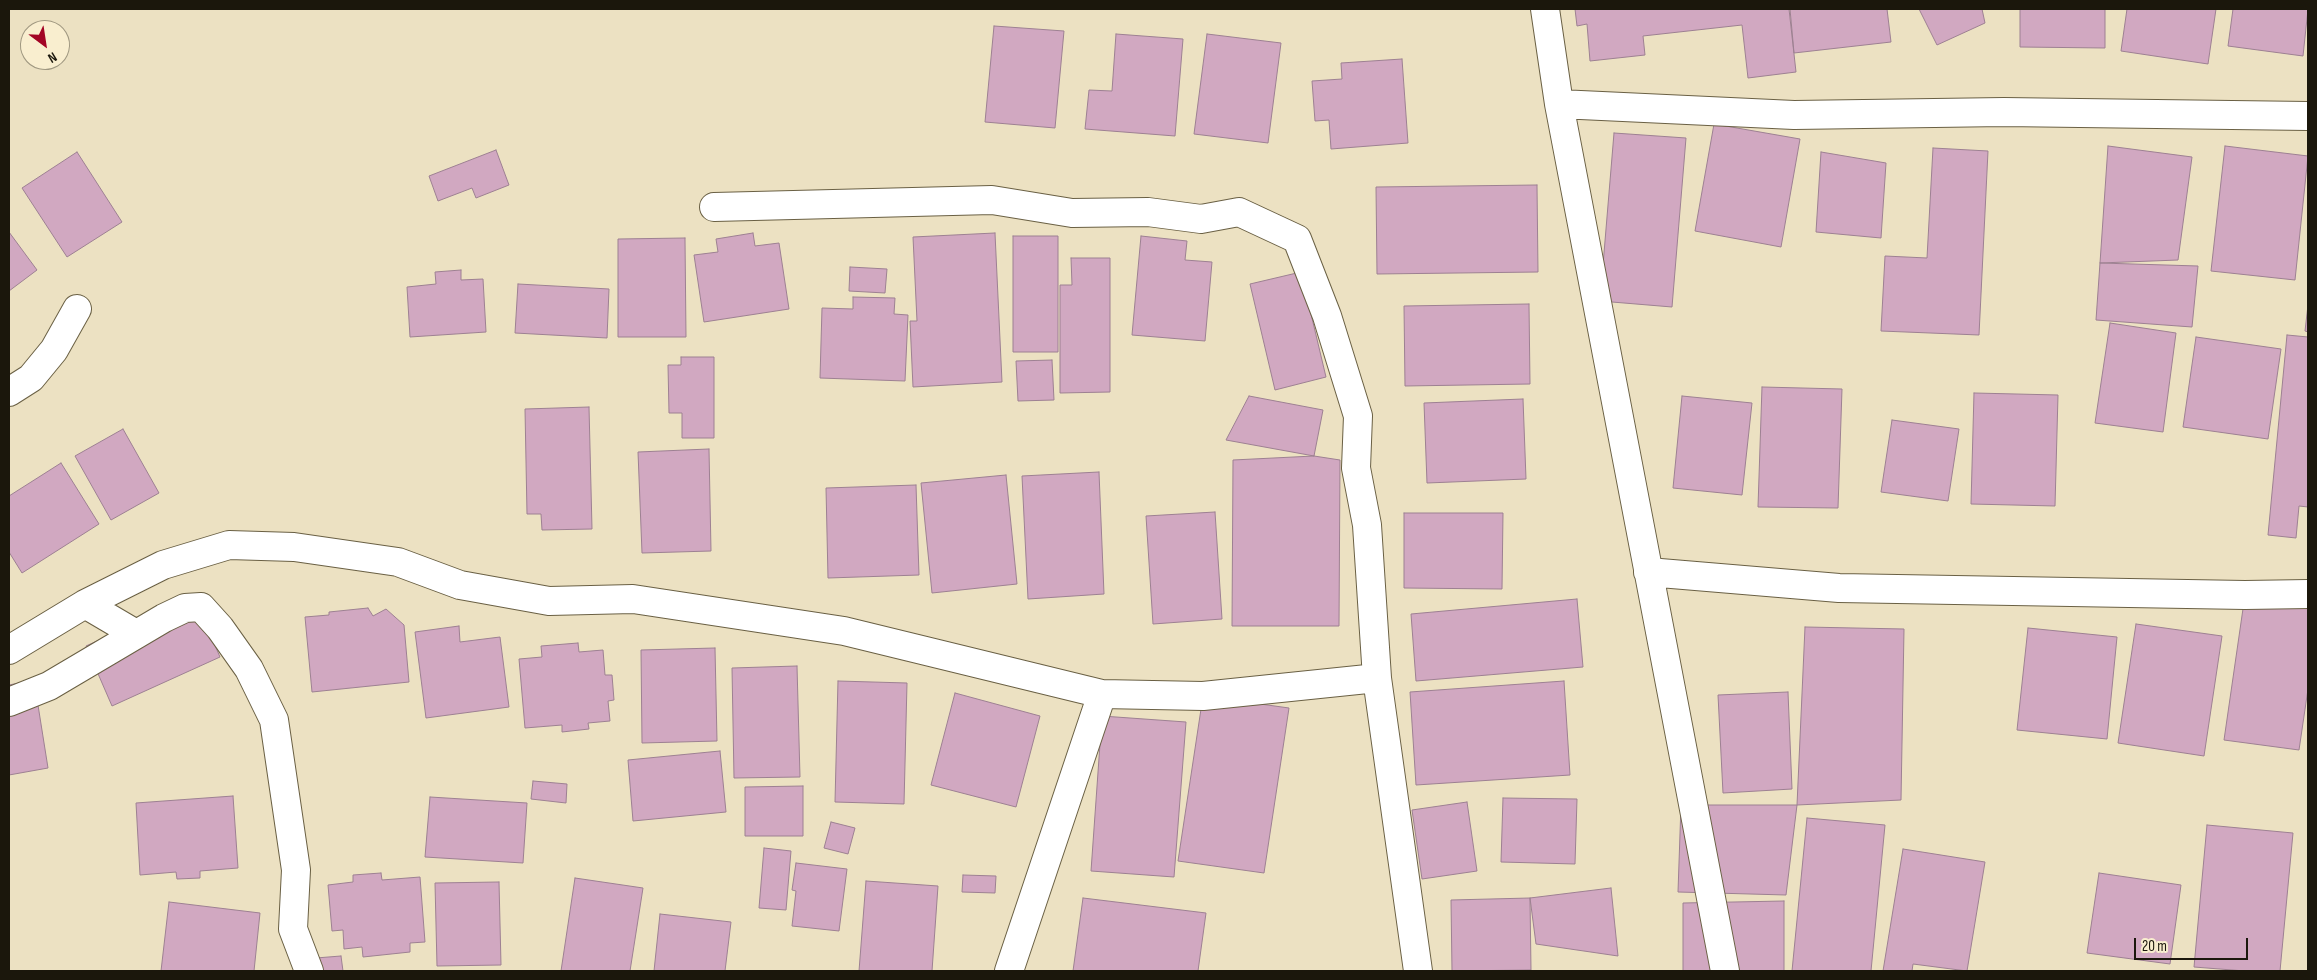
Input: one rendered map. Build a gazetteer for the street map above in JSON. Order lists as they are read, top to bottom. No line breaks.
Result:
{"scale_bar":"20 m","north":"bottom right"}
